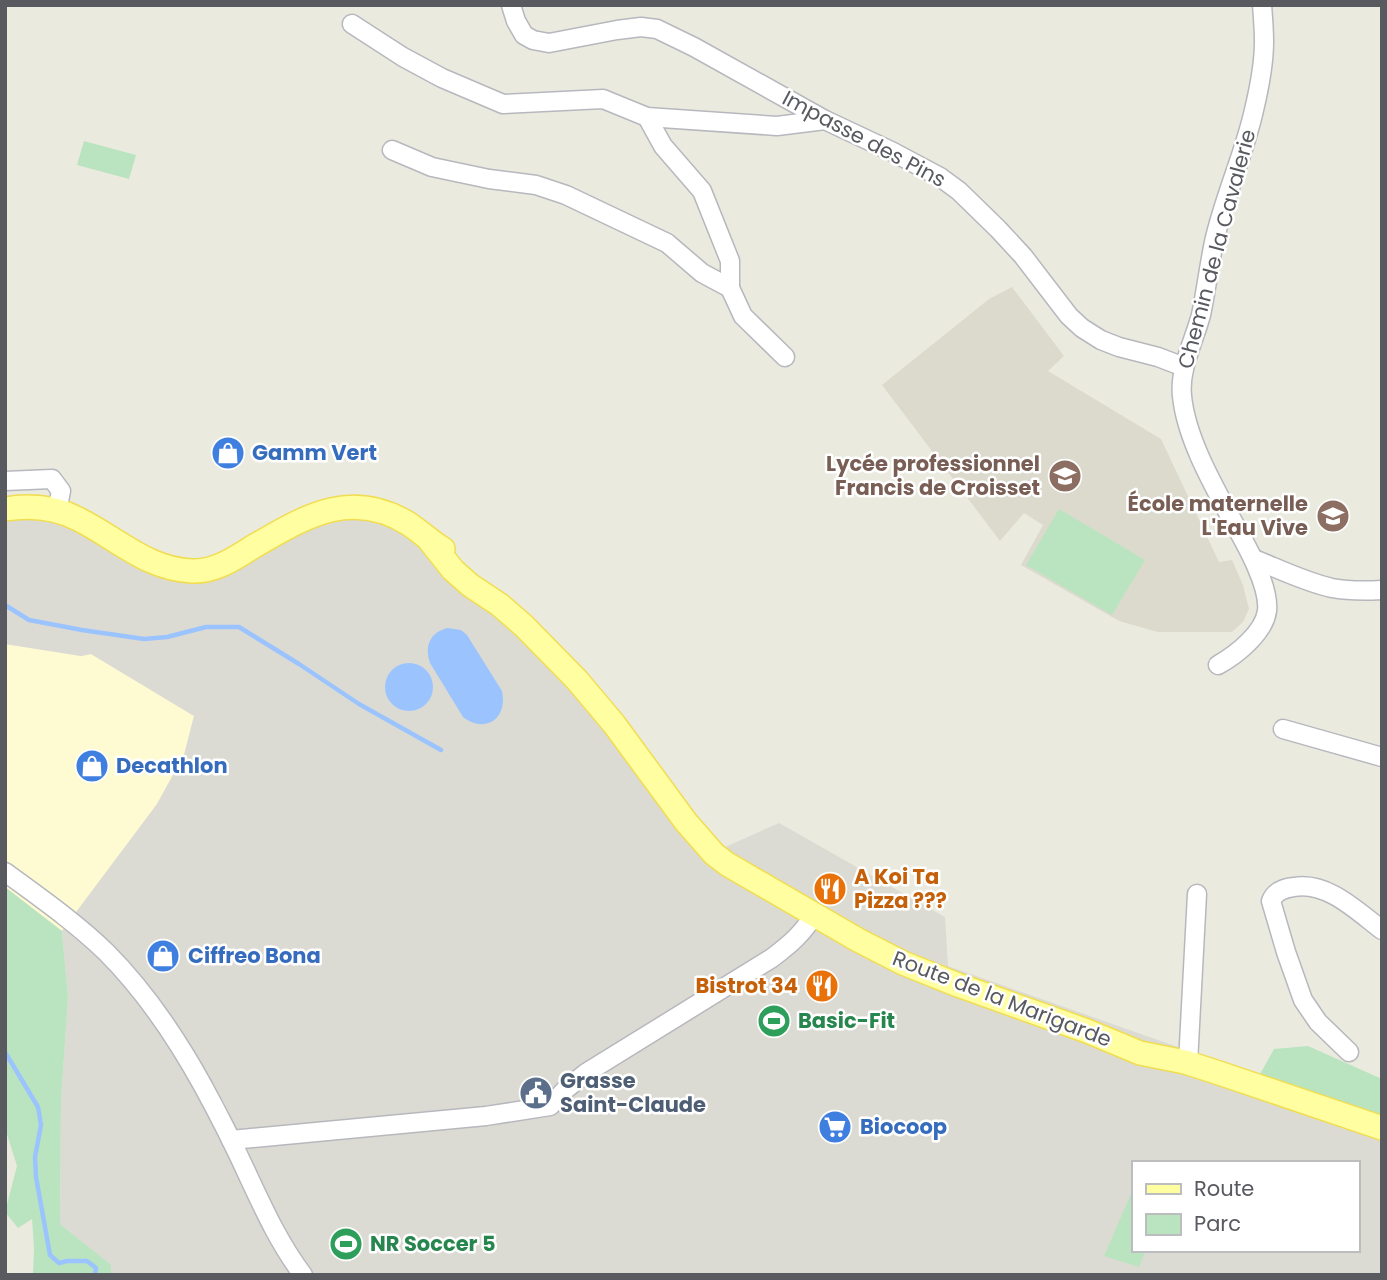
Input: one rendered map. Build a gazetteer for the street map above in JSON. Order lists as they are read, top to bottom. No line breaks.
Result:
{"streets":{"main road":["Route de la Marigarde"],"street":["Impasse des Pins","Chemin de la Cavalerie"]},"crossings":[["Impasse des Pins","Chemin de la Cavalerie"]],"places":{"shop":["Gamm Vert","Decathlon","Ciffreo Bona"],"school or university":["Lycée professionnel Francis de Croisset","École maternelle L'Eau Vive"],"restaurant":["A Koi Ta Pizza ???","Bistrot 34"],"sports":["Basic-Fit","NR Soccer 5"],"public building":["Grasse Saint-Claude"],"supermarket":["Biocoop"]},"legend":["Route","Parc"]}
